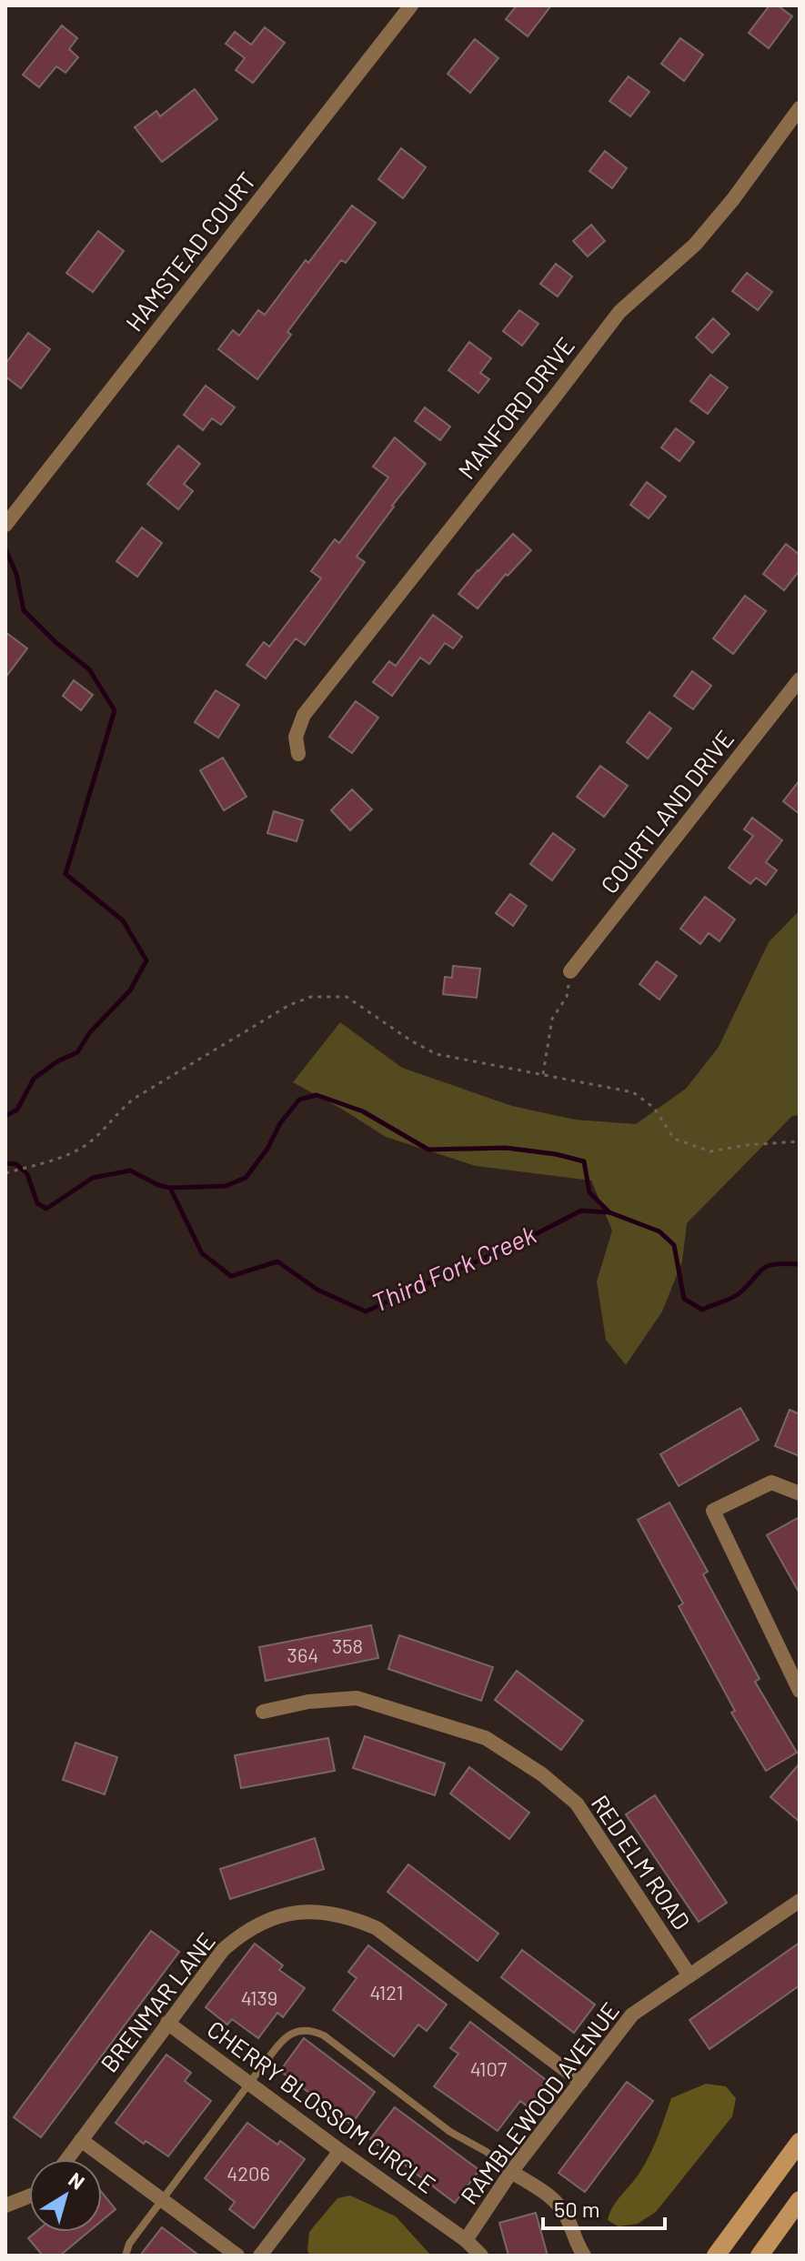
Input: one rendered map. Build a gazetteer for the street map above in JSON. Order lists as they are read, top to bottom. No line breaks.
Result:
{"streets":{"street":["HAMSTEAD COURT","MANFORD DRIVE","COURTLAND DRIVE","RED ELM ROAD","BRENMAR LANE","RAMBLEWOOD AVENUE","CHERRY BLOSSOM CIRCLE"]},"crossings":[["RED ELM ROAD","RAMBLEWOOD AVENUE"],["BRENMAR LANE","RAMBLEWOOD AVENUE"],["BRENMAR LANE","CHERRY BLOSSOM CIRCLE"],["RAMBLEWOOD AVENUE","CHERRY BLOSSOM CIRCLE"]],"water":["Third Fork Creek"],"house_numbers":["358","364","4121","4139","4107","4206"],"scale_bar":"50 m","north":"top right"}
